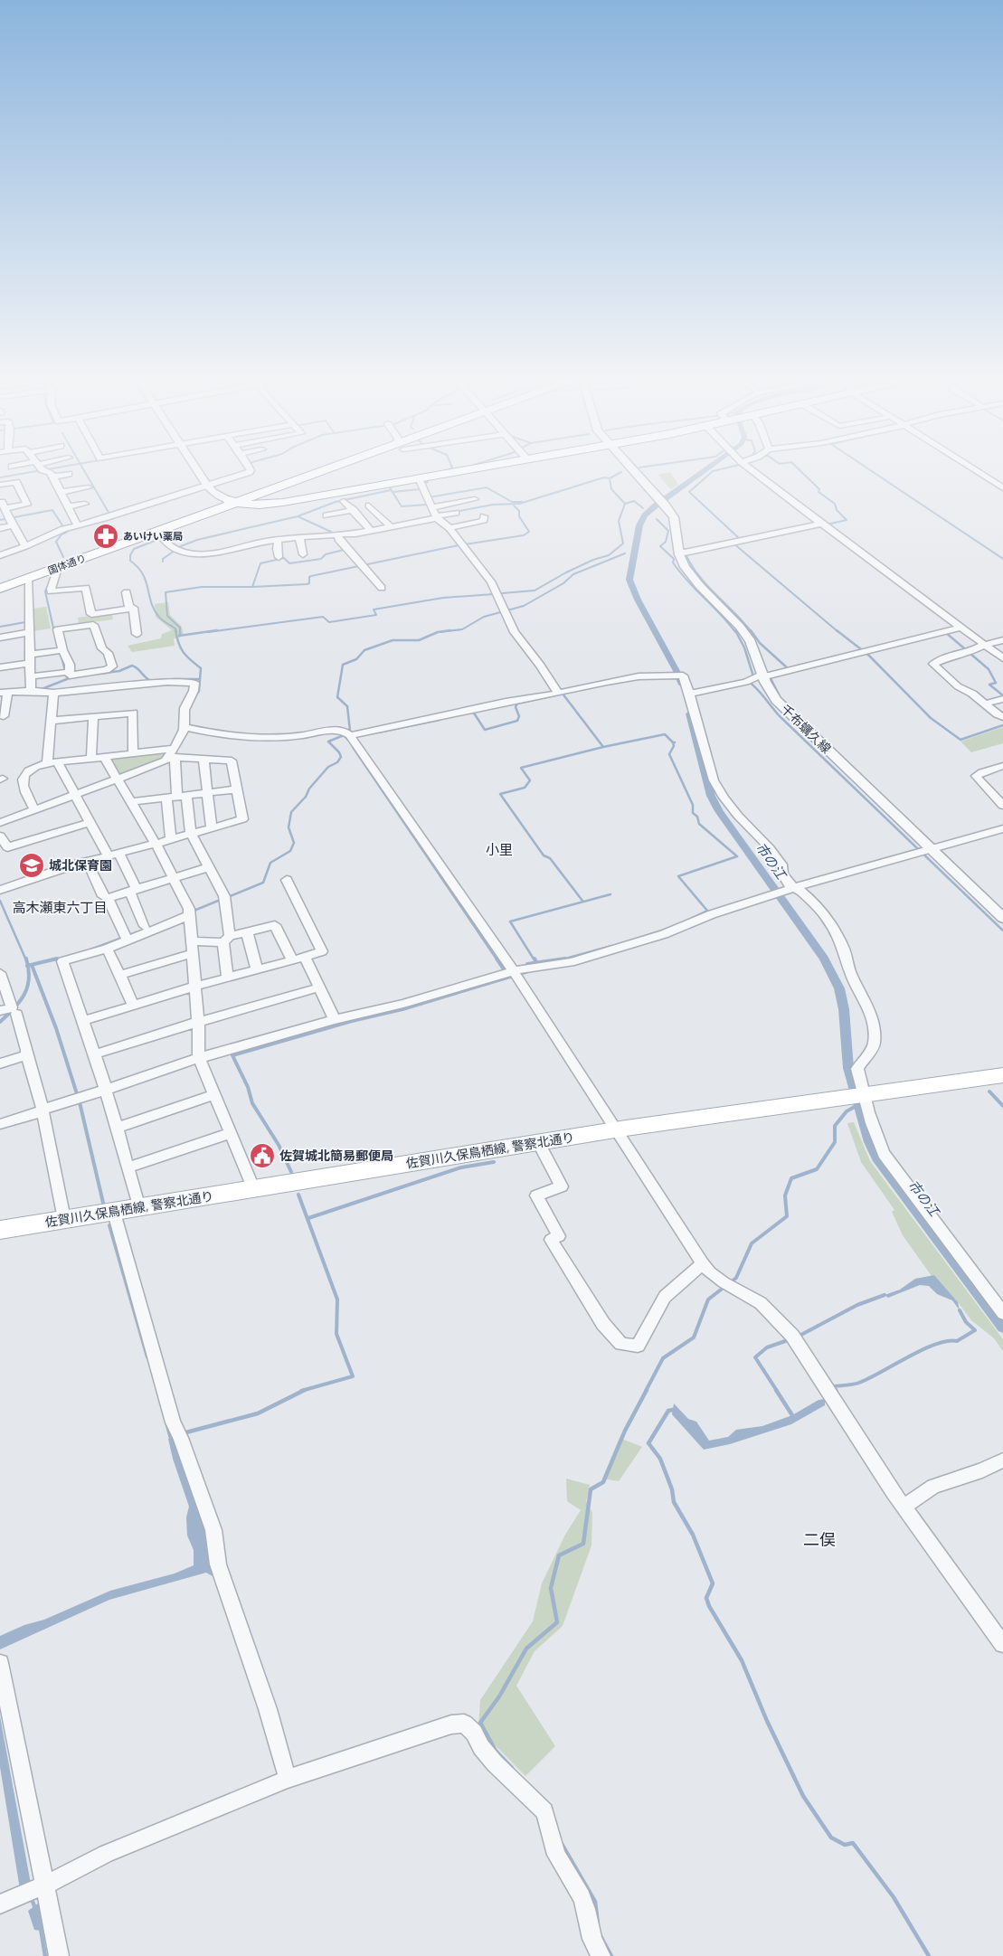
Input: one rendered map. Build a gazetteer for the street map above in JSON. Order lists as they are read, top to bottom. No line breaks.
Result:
{"streets":{"main road":["国体通り","佐賀川久保鳥栖線, 警察北通り"],"street":["千布蠣久線"]},"districts":["小里","高木瀬東六丁目","二俣"],"water":["市の江"],"places":{"pharmacy":["あいけい薬局"],"school or university":["城北保育園"],"public building":["佐賀城北簡易郵便局"]}}
